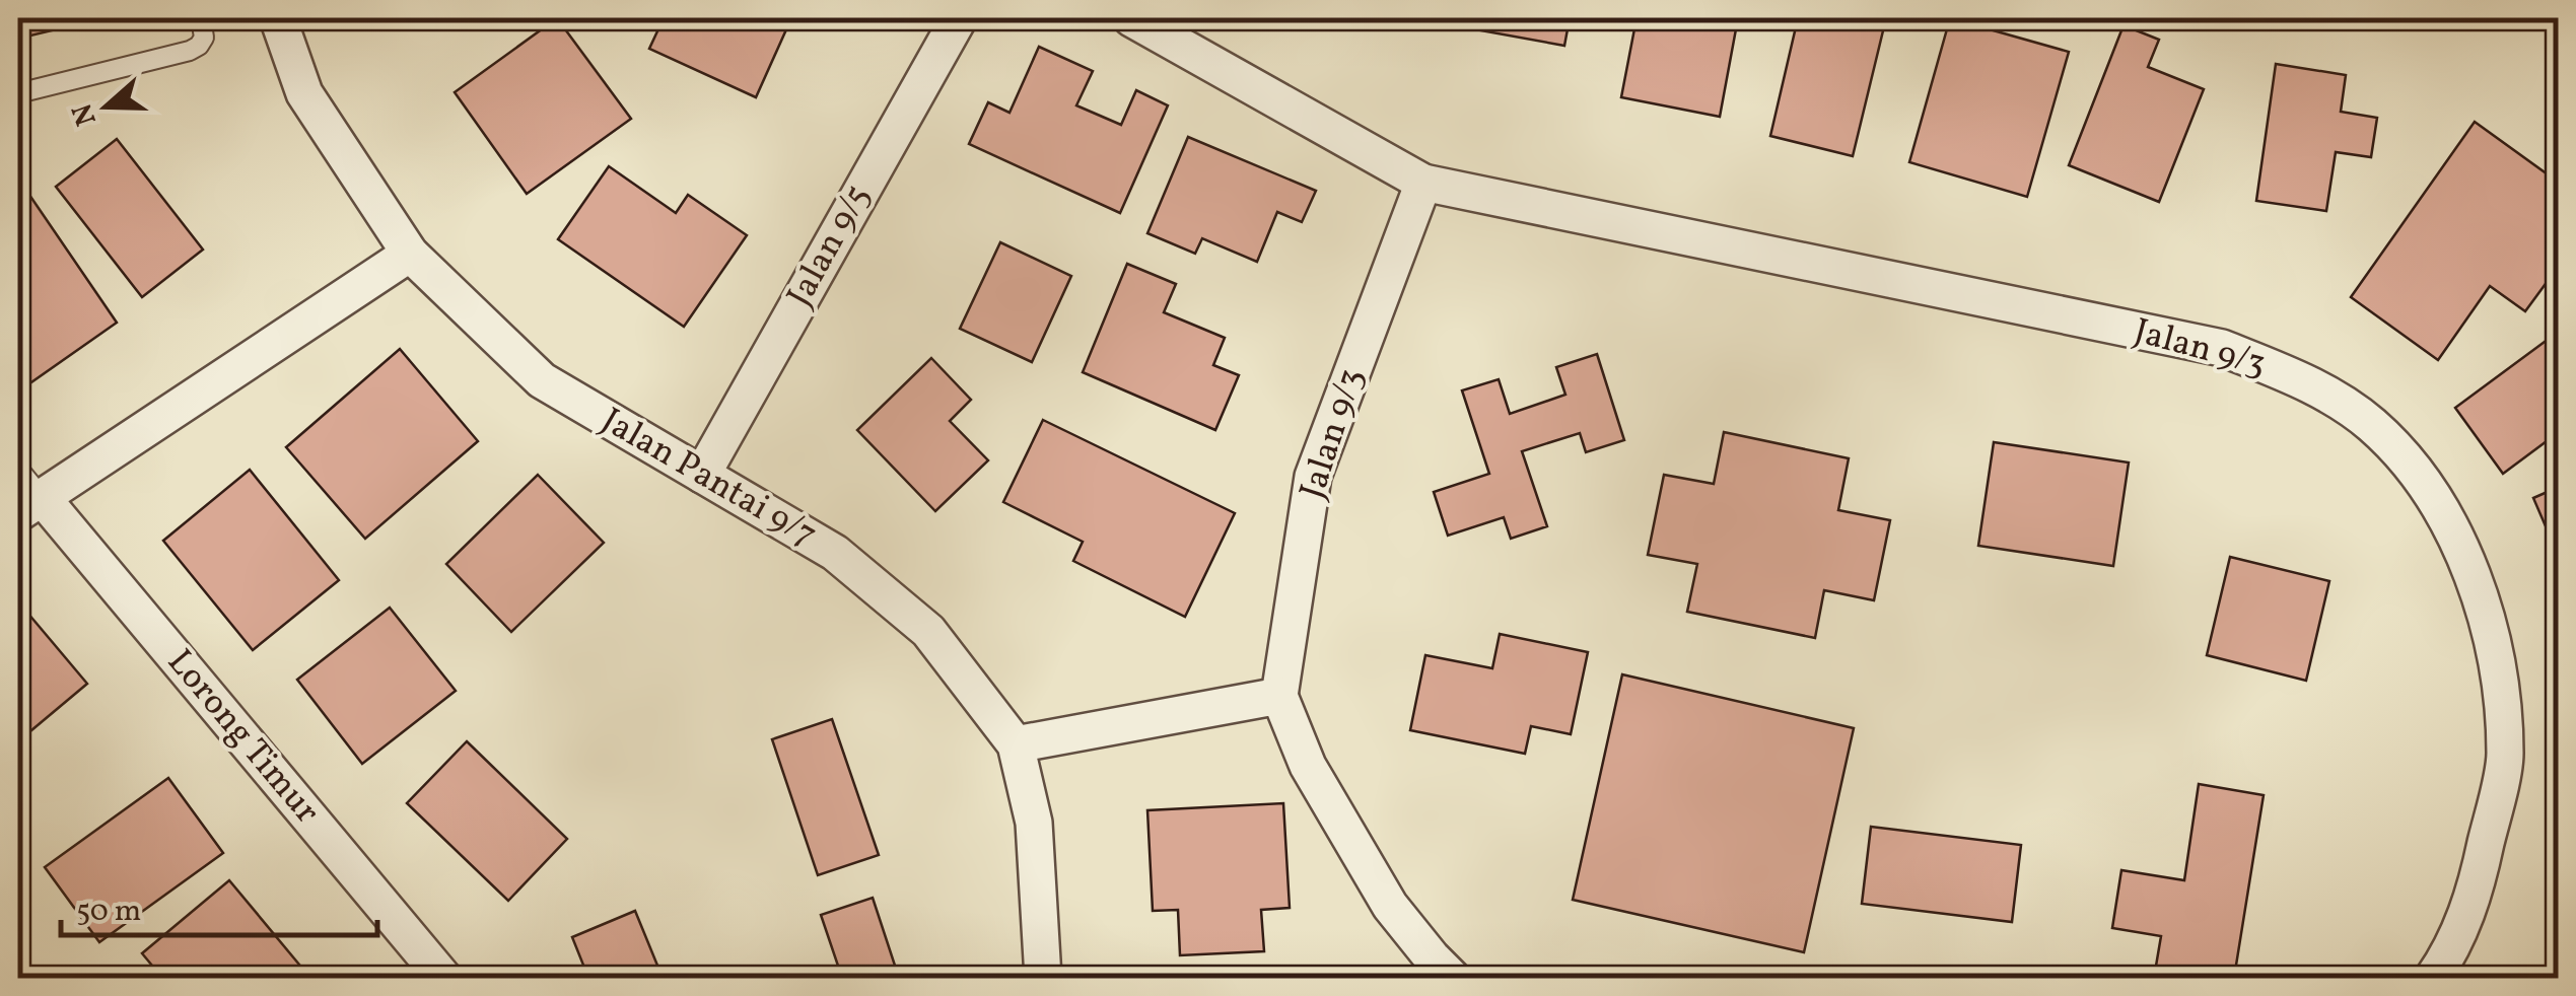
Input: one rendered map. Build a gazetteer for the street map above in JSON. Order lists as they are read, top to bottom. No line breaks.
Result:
{"streets":{"street":["Jalan 9/5","Jalan 9/3","Jalan Pantai 9/7","Lorong Timur"]},"crossings":[["Jalan 9/5","Jalan Pantai 9/7"]],"scale_bar":"50 m","north":"left"}
